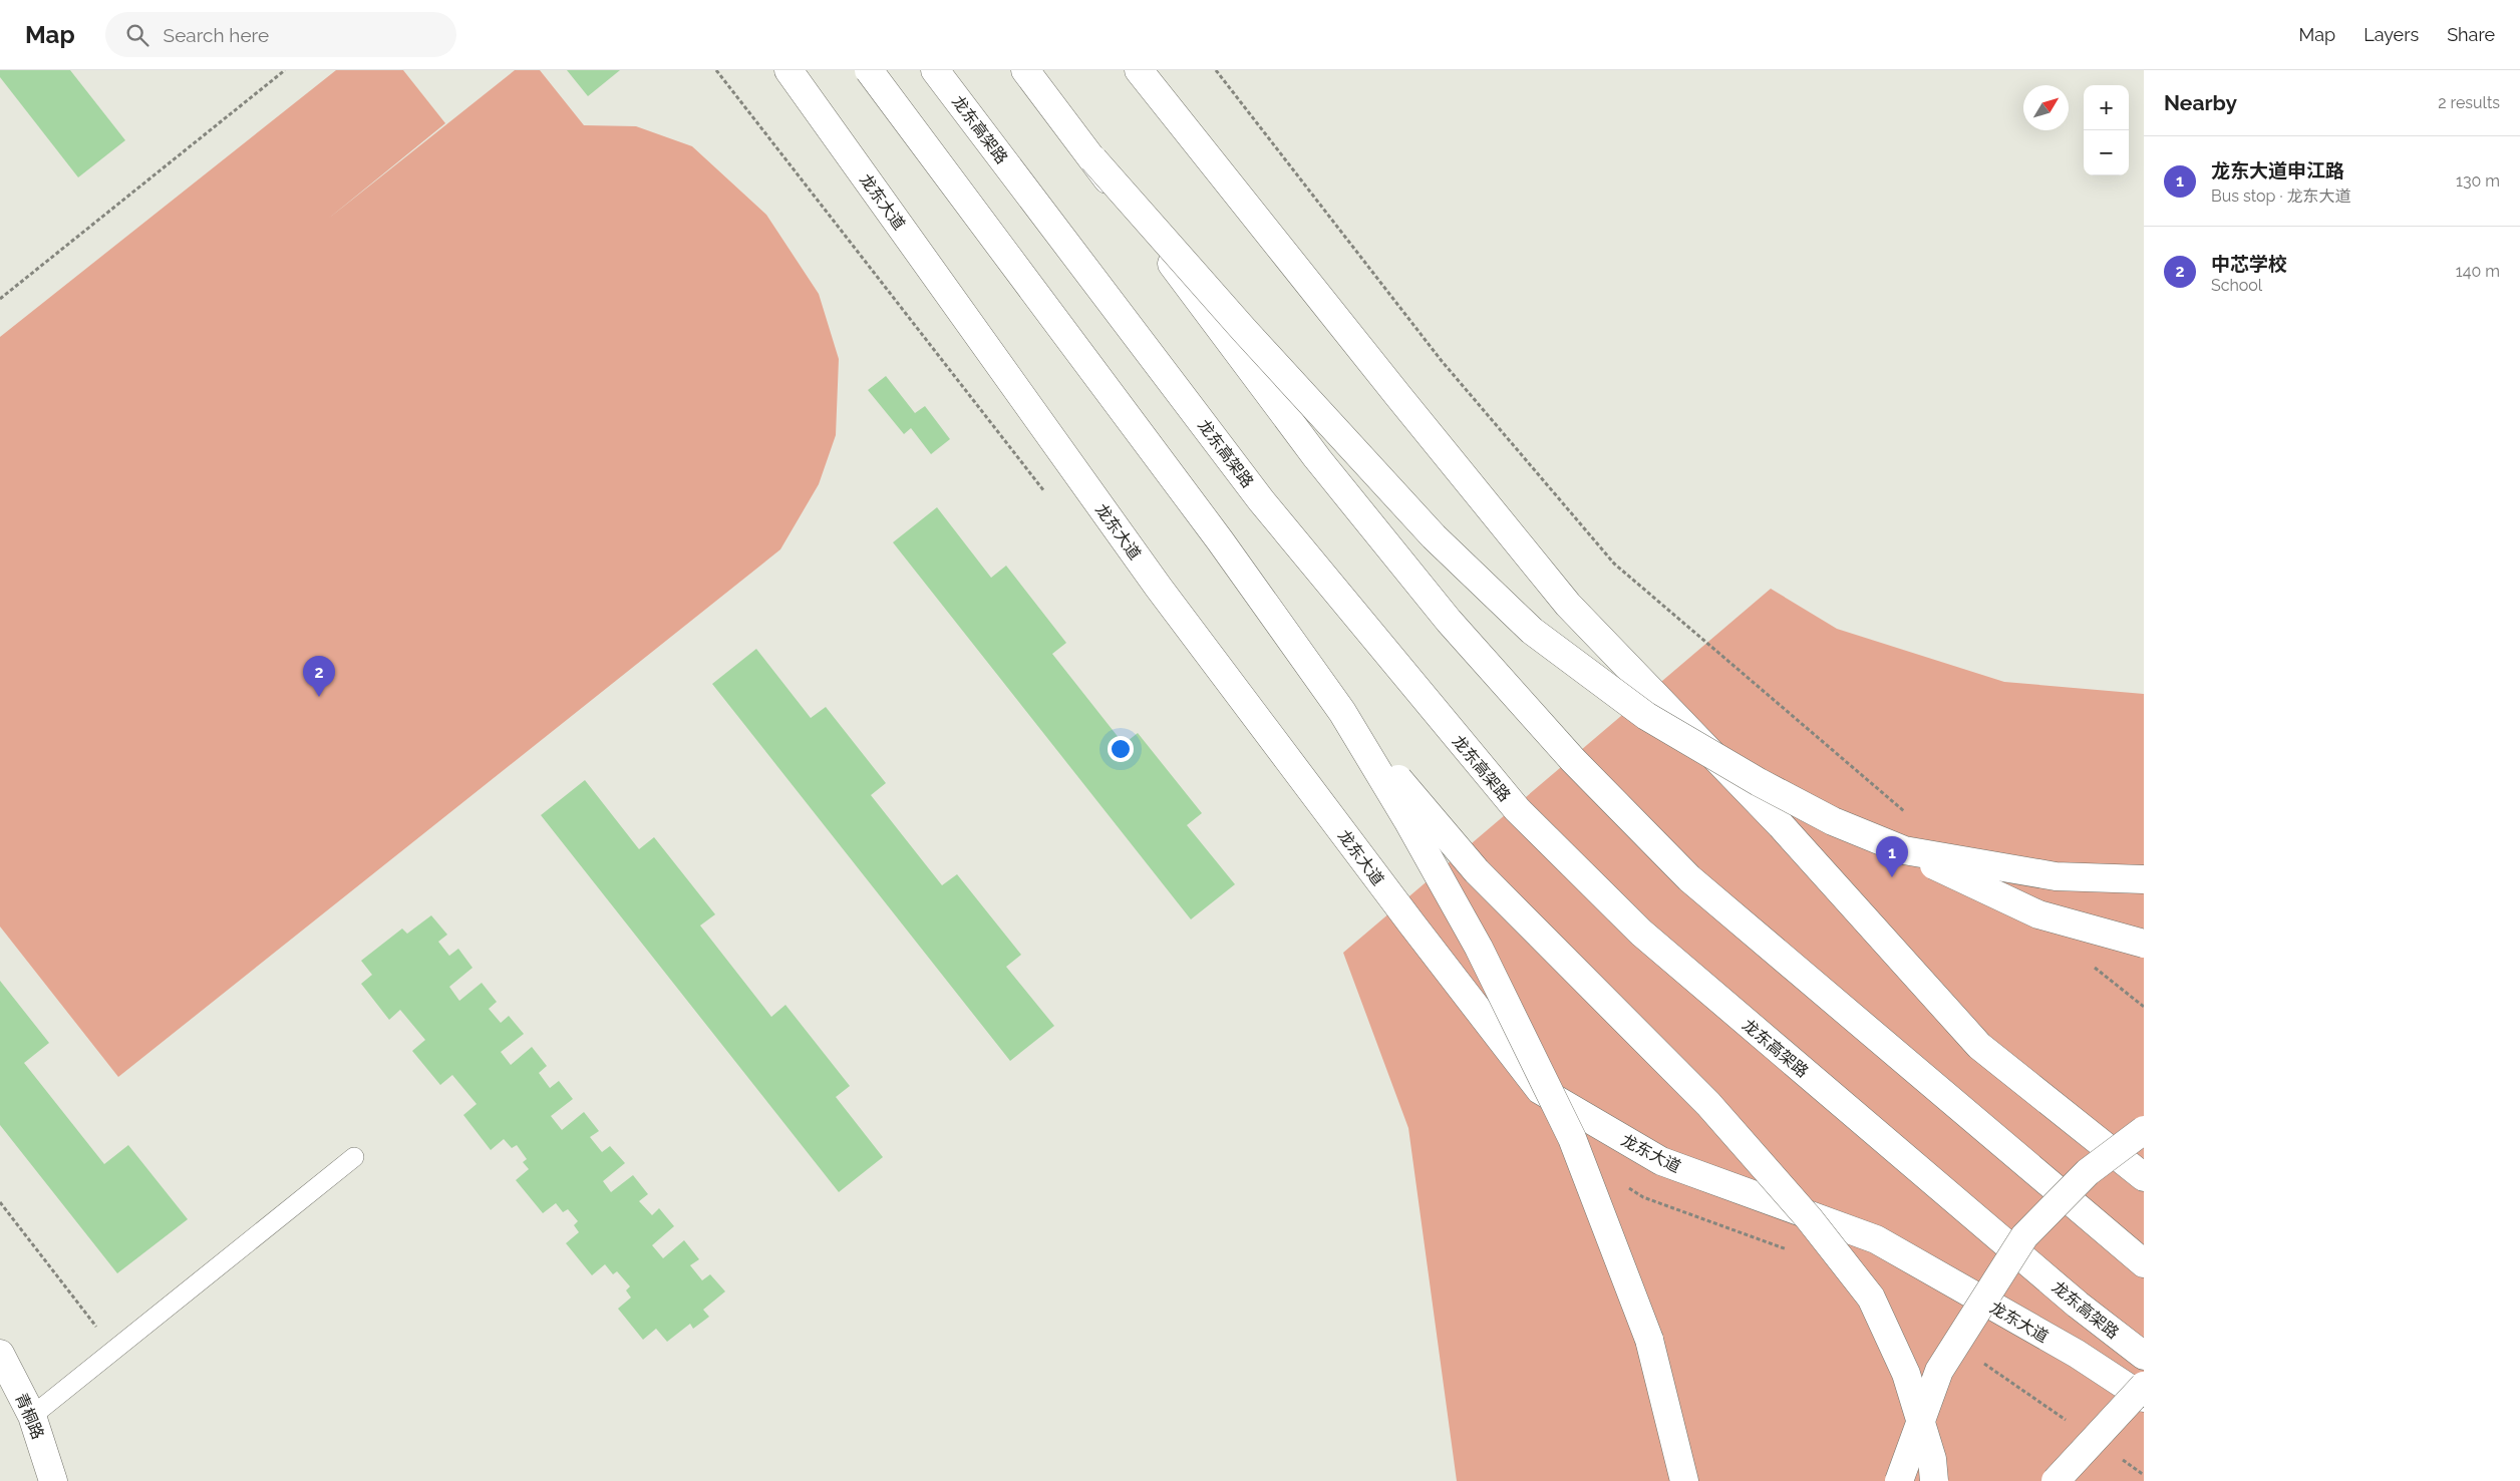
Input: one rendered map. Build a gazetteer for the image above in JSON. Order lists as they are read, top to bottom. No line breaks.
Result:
{"streets":{"main road":["龙东高架路","龙东大道","青桐路"]},"north":"top right","page":{"header":"Map","search":"Search here","nav":["Map","Layers","Share"],"heading":["Nearby","2 results"],"map_buttons":["+","−"],"list":[{"mark":"1","name":"龙东大道申江路","note":"Bus stop · 龙东大道","value":"130 m"},{"mark":"2","name":"中芯学校","note":"School","value":"140 m"}],"pins":["2","1"]}}
